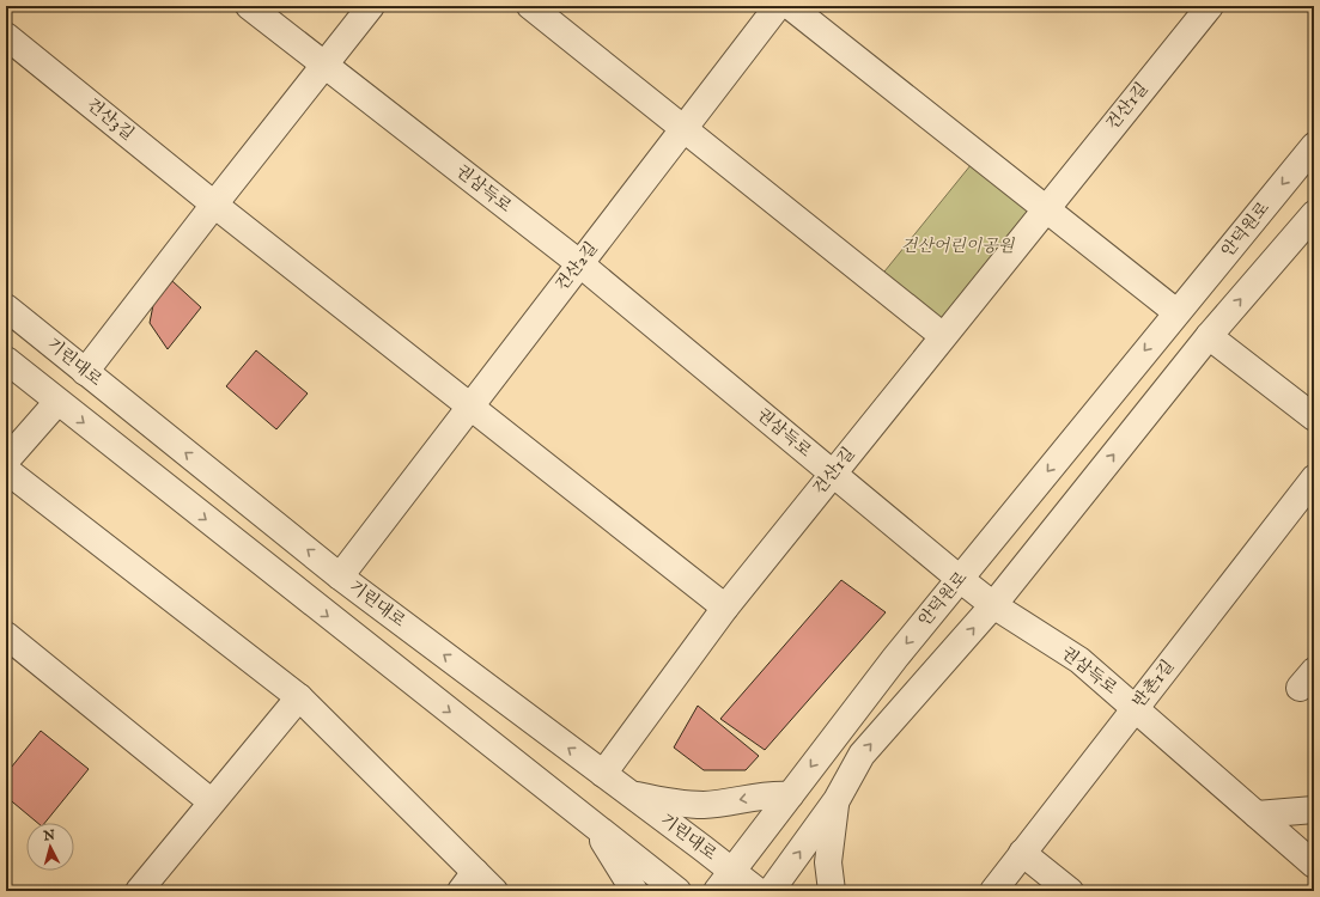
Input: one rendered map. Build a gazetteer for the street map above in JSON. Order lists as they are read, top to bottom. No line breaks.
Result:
{"streets":{"street":["건산1길","건산3길","권삼득로","안덕원로","건산2길","기린대로","반촌1길"]},"crossings":[["건산1길","권삼득로"],["건산1길","기린대로"],["권삼득로","안덕원로"],["권삼득로","건산2길"],["권삼득로","반촌1길"],["안덕원로","기린대로"],["건산2길","기린대로"]],"parks":["건산어린이공원"],"north":"top"}
